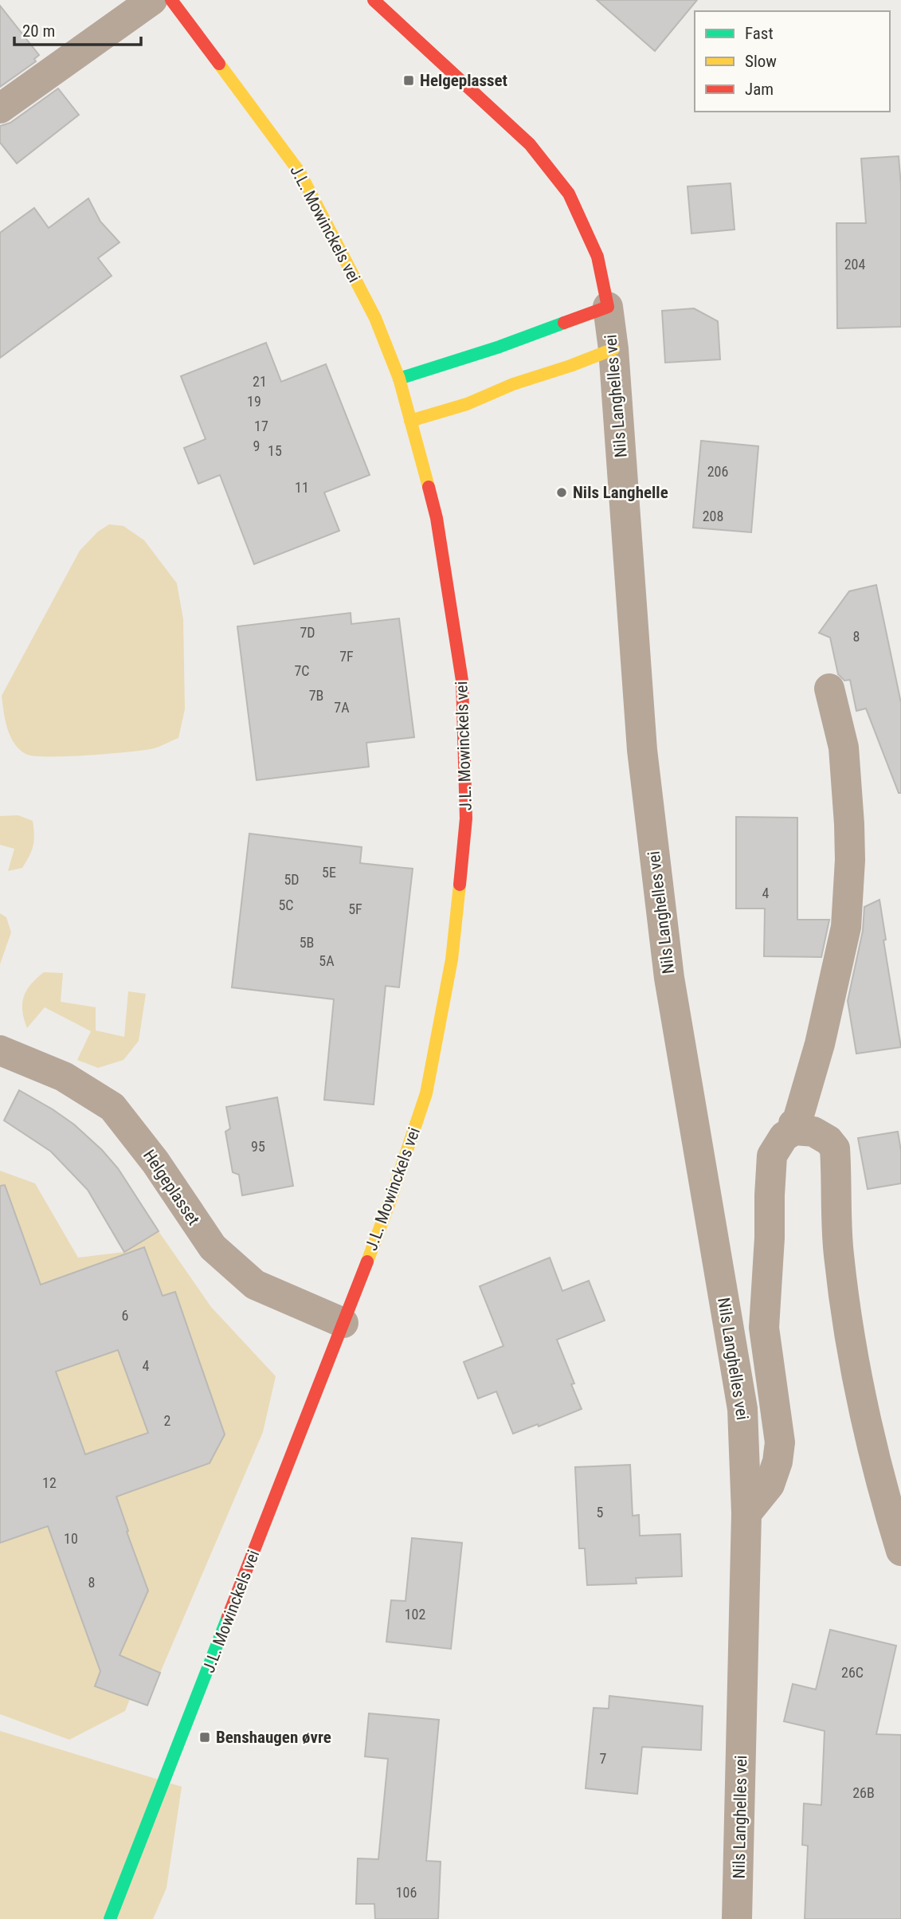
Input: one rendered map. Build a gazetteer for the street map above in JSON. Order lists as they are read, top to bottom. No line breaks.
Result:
{"streets":{"main road":["J.L. Mowinckels vei"],"street":["Nils Langhelles vei","Helgeplasset"]},"crossings":[["J.L. Mowinckels vei","Helgeplasset"]],"places":{"transit":["Helgeplasset","Benshaugen øvre"],"other":["Nils Langhelle"]},"house_numbers":["204","21","19","17","9","15","206","11","208","7D","8","7F","7C","7B","7A","5E","5D","4","5C","5F","5B","5A","95","6","4","2","12","5","10","8","102","26C","7","26B","106"],"legend":["Fast","Slow","Jam"],"scale_bar":"20 m"}
